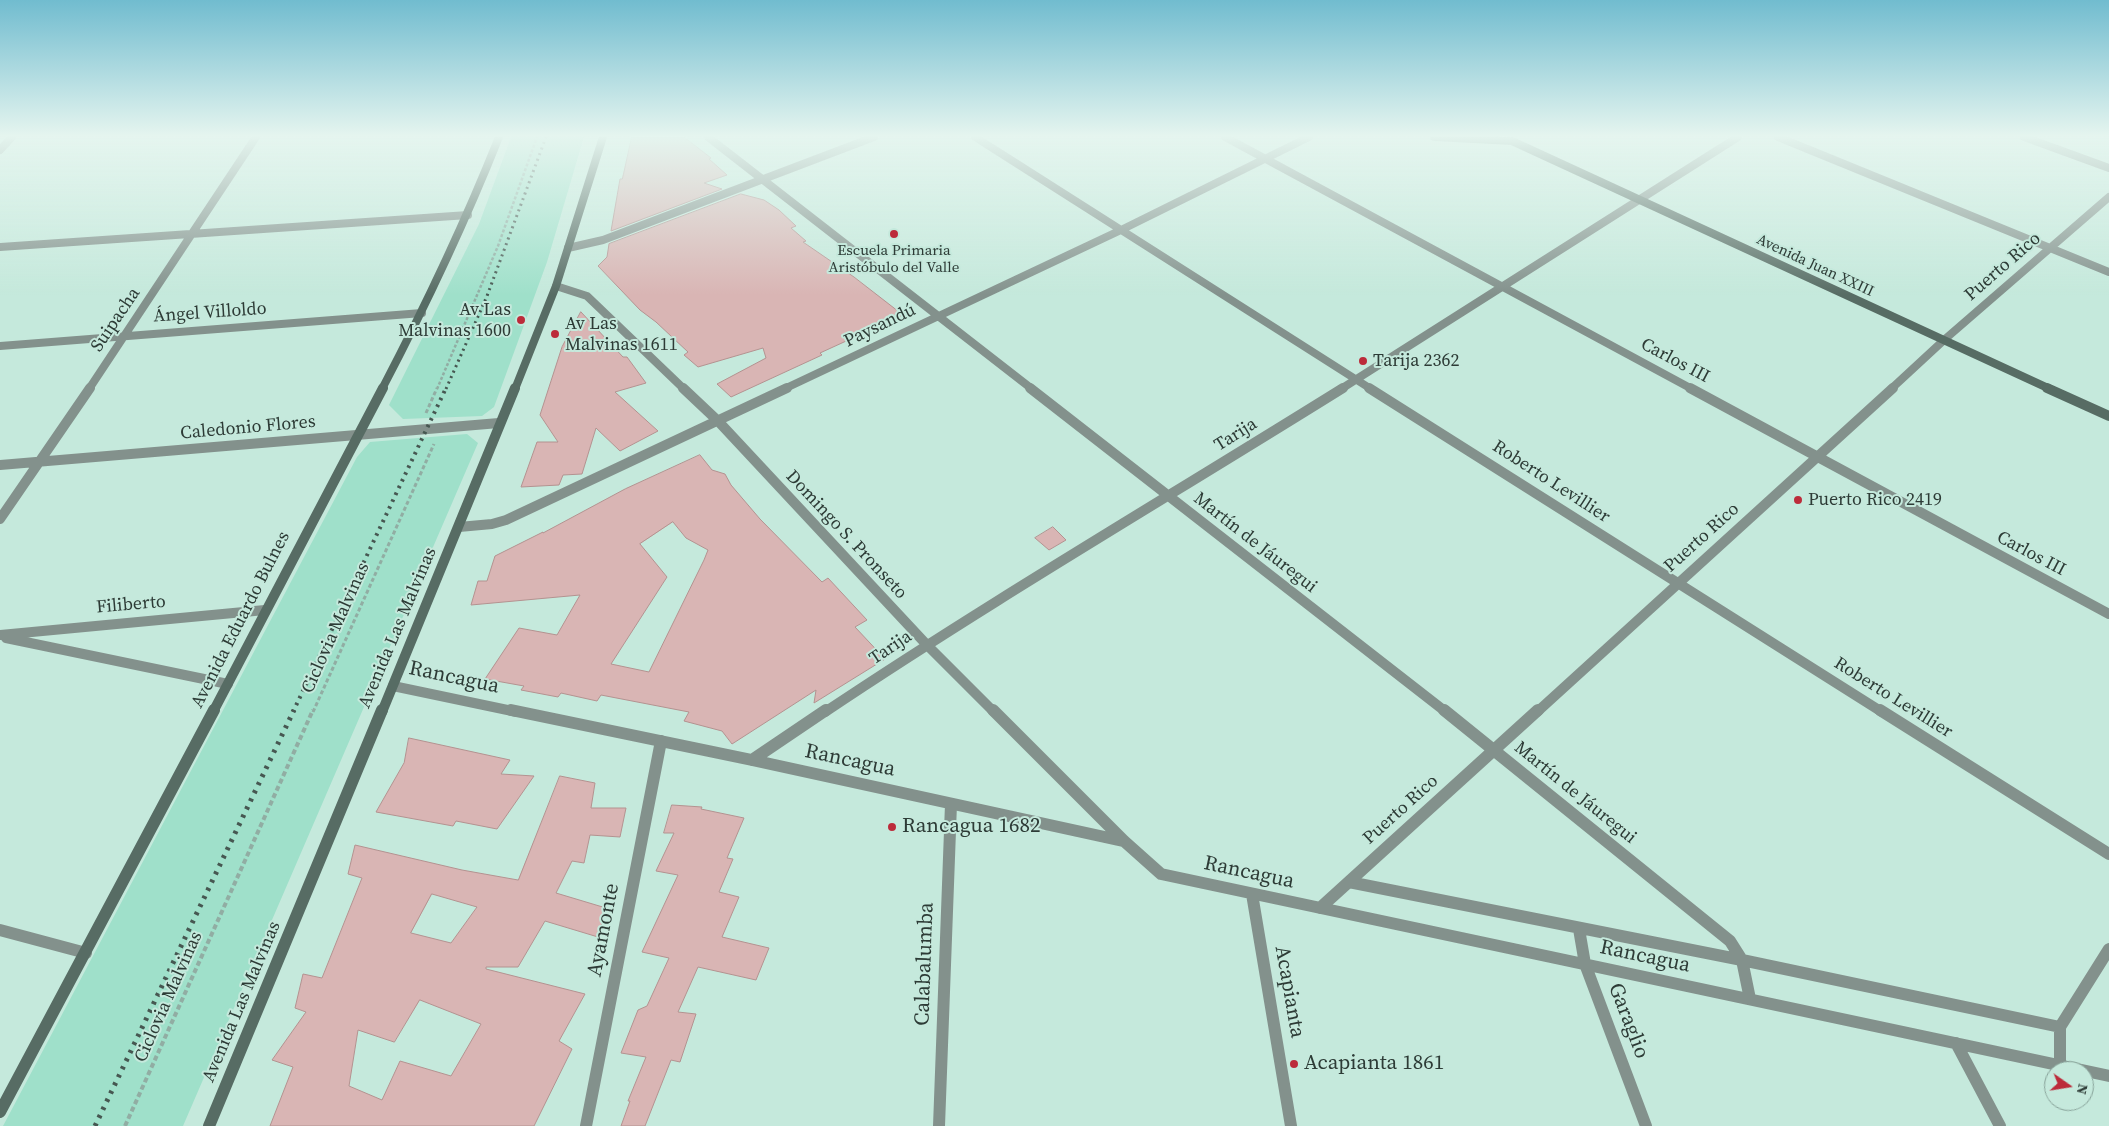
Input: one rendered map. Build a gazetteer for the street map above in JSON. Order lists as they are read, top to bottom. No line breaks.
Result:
{"streets":{"main road":["Avenida Juan XXIII","Avenida Eduardo Bulnes","Avenida Las Malvinas"],"street":["Puerto Rico","Ángel Villoldo","Suipacha","Paysandú","Carlos III","Caledonio Flores","Tarija","Roberto Levillier","Domingo S. Pronseto","Martín de Jáuregui","Filiberto","Rancagua","Ayamonte","Calabalumba","Acapianta","Garaglio"],"path":["Ciclovia Malvinas"]},"crossings":[["Avenida Juan XXIII","Puerto Rico"],["Avenida Juan XXIII","Tarija"],["Puerto Rico","Carlos III"],["Puerto Rico","Roberto Levillier"],["Puerto Rico","Martín de Jáuregui"],["Puerto Rico","Rancagua"],["Ángel Villoldo","Suipacha"],["Ángel Villoldo","Avenida Eduardo Bulnes"],["Suipacha","Caledonio Flores"],["Paysandú","Roberto Levillier"],["Paysandú","Domingo S. Pronseto"],["Paysandú","Martín de Jáuregui"],["Paysandú","Avenida Las Malvinas"],["Carlos III","Tarija"],["Caledonio Flores","Avenida Eduardo Bulnes"],["Caledonio Flores","Ciclovia Malvinas"],["Caledonio Flores","Avenida Las Malvinas"],["Tarija","Roberto Levillier"],["Tarija","Domingo S. Pronseto"],["Tarija","Martín de Jáuregui"],["Tarija","Rancagua"],["Domingo S. Pronseto","Avenida Las Malvinas"],["Domingo S. Pronseto","Rancagua"],["Martín de Jáuregui","Rancagua"],["Filiberto","Avenida Eduardo Bulnes"],["Avenida Las Malvinas","Rancagua"],["Rancagua","Ayamonte"],["Rancagua","Calabalumba"],["Rancagua","Acapianta"],["Rancagua","Garaglio"]],"places":["Escuela Primaria Aristóbulo del Valle","Av Las Malvinas 1600","Av Las Malvinas 1611","Tarija 2362","Puerto Rico 2419","Rancagua 1682","Acapianta 1861"],"north":"right"}
